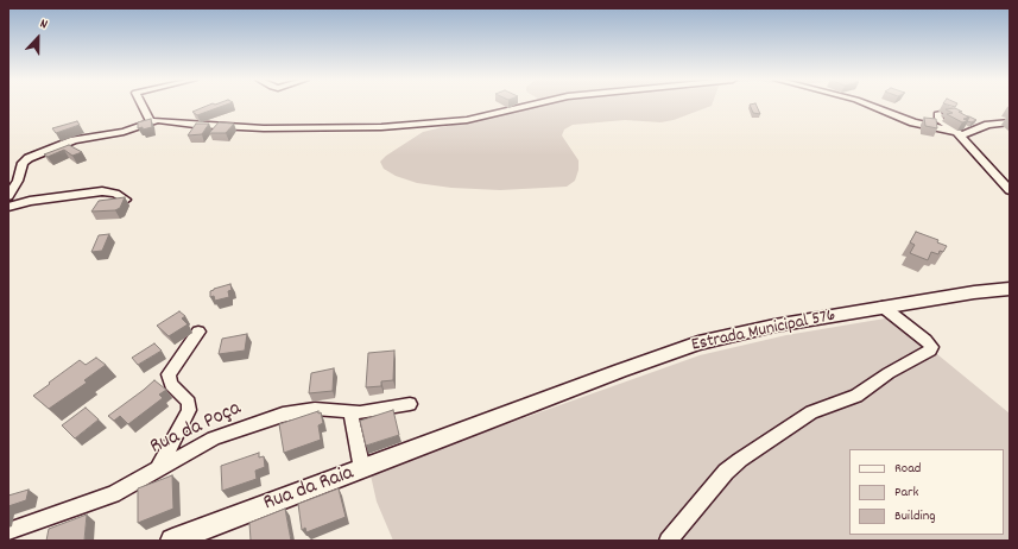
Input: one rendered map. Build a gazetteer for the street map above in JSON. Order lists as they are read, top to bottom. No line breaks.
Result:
{"streets":{"main road":["Estrada Municipal 576","Rua da Raia"],"street":["Rua da Poça"]},"crossings":[["Estrada Municipal 576","Rua da Raia"]],"legend":["Road","Park","Building"],"north":"top"}
